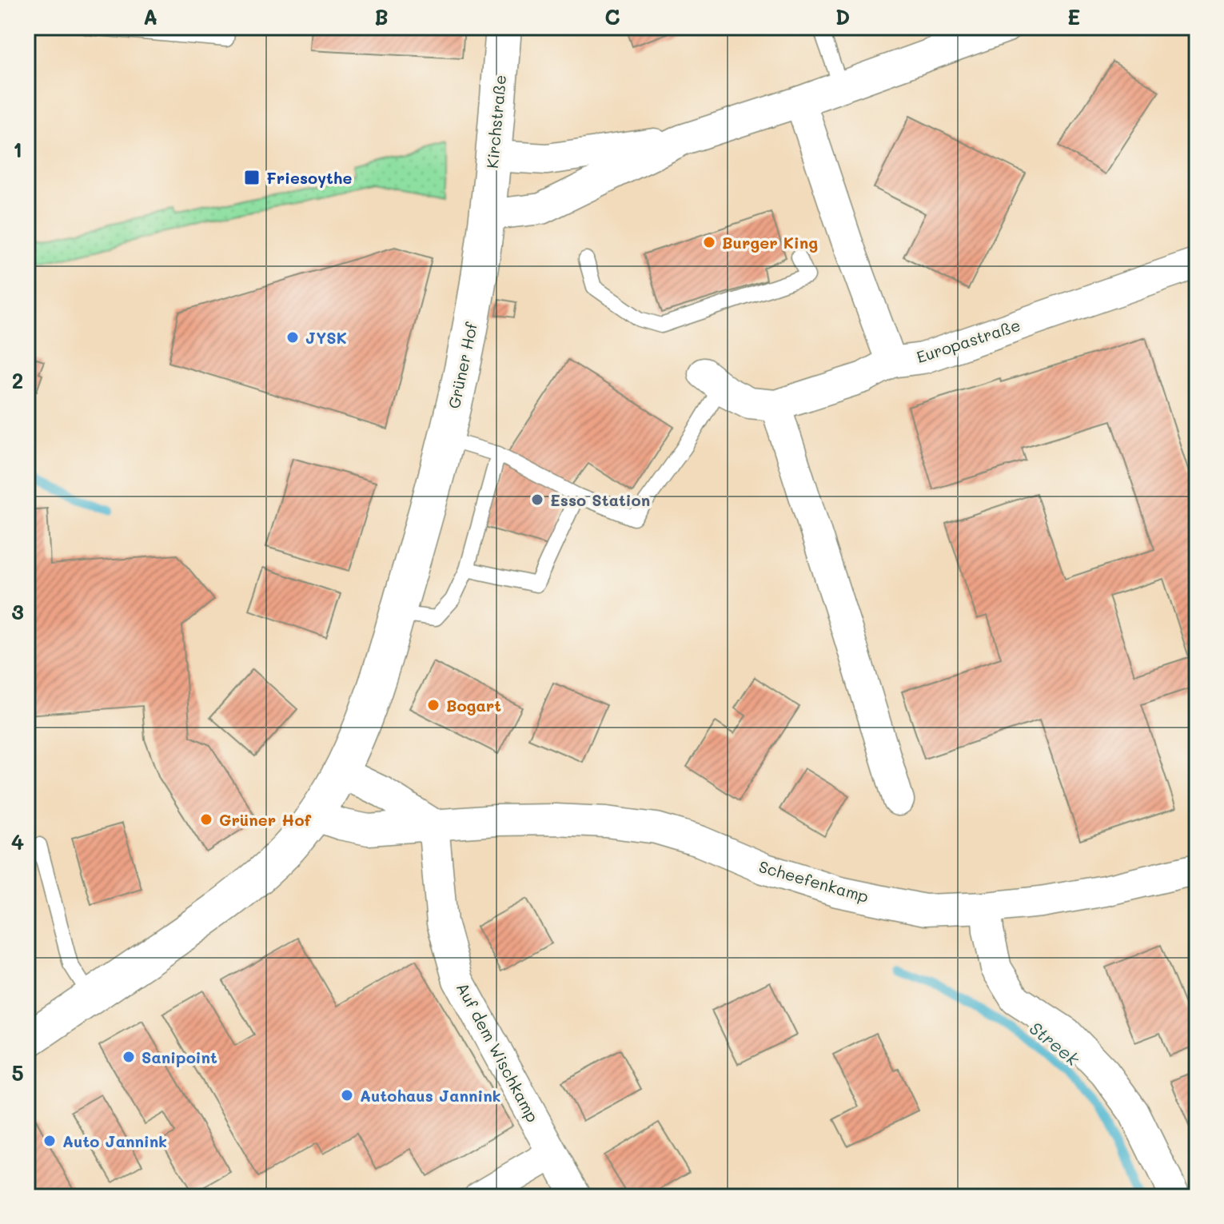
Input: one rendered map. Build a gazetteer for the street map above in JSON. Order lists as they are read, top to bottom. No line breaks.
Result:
{"streets":{"street":["Kirchstraße","Europastraße","Grüner Hof","Scheefenkamp","Auf dem Wischkamp"]},"crossings":[["Kirchstraße","Grüner Hof"],["Grüner Hof","Scheefenkamp"],["Scheefenkamp","Auf dem Wischkamp"]],"water":["Streek"],"places":{"transit":["Friesoythe"],"other":["Burger King","JYSK","Esso Station","Bogart","Grüner Hof","Sanipoint","Autohaus Jannink","Auto Jannink"]},"grid":{"columns":["A","B","C","D","E"],"rows":["1","2","3","4","5"]}}
